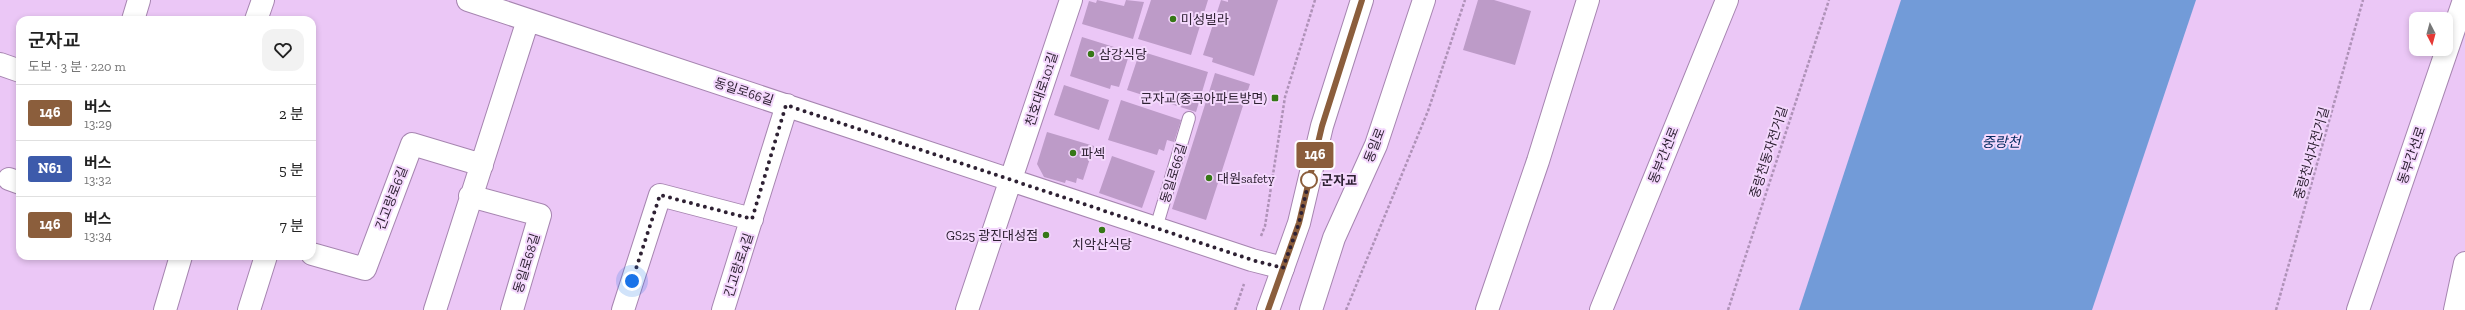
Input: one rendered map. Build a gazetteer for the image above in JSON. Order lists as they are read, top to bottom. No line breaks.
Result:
{"streets":{"main road":["천호대로101길","동일로66길","동일로","동부간선로","긴고랑로6길","동일로68길","긴고랑로4길"],"path":["중랑천동자전거길","중랑천서자전거길"]},"crossings":[["천호대로101길","동일로66길"],["동일로66길","긴고랑로4길"]],"water":["중랑천"],"places":{"other":["미성빌라","삼강식당","파섹","대원safety","군자교","치악산식당","GS25 광진대성점"],"transit":["군자교(중곡아파트방면)"]},"lines":["bus line 146"],"north":"bottom","page":{"on_map":"146","heading":["군자교","도보 · 3 분 · 220 m"],"list":[{"mark":"146","name":"버스","note":"13:29","value":"2 분"},{"mark":"N61","name":"버스","note":"13:32","value":"5 분"},{"mark":"146","name":"버스","note":"13:34","value":"7 분"}]}}
